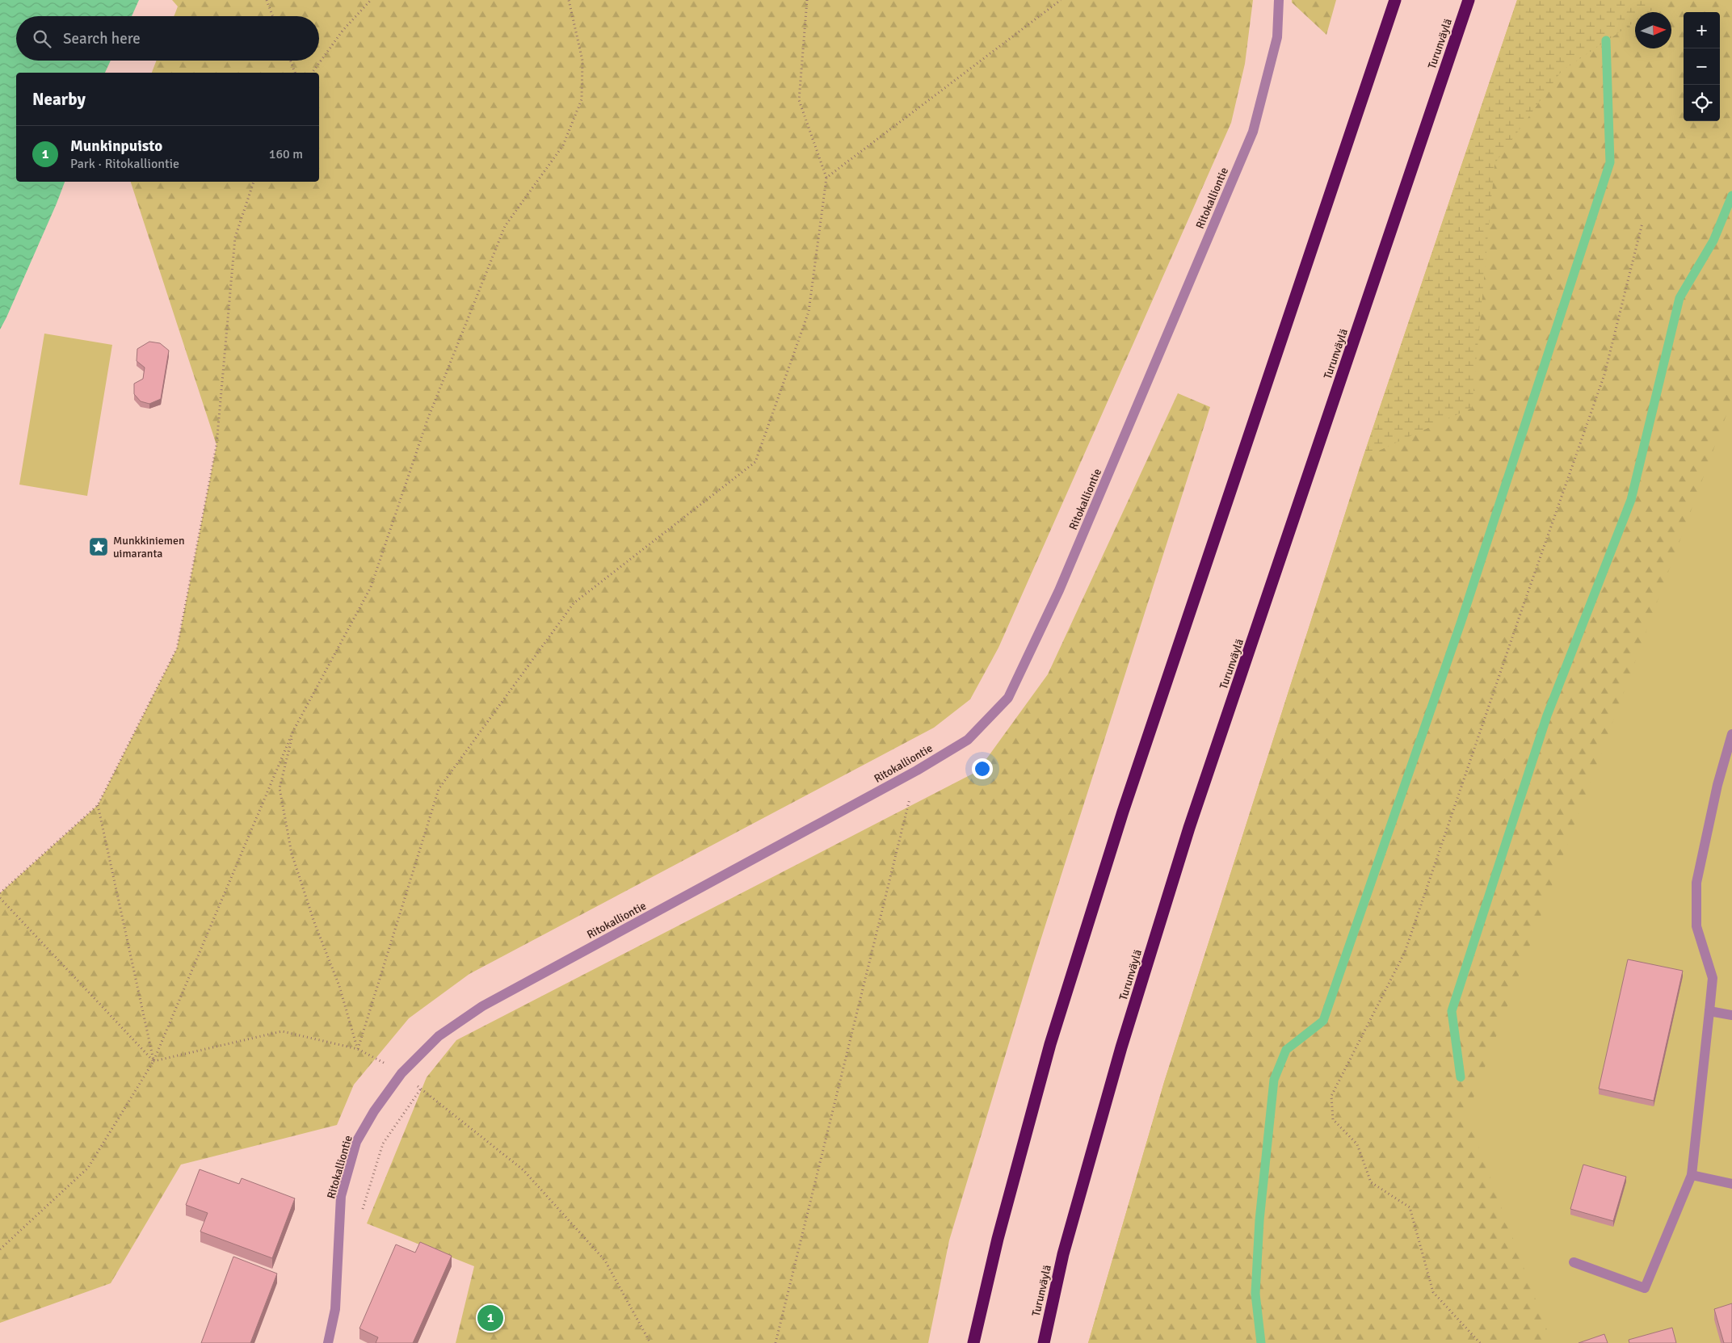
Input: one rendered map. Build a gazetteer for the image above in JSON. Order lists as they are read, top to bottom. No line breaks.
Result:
{"streets":{"highway":["Turunväylä"],"street":["Ritokalliontie"]},"places":{"place":["Munkkiniemen uimaranta"]},"north":"right","page":{"map_buttons":["+","−"],"search":"Search here","heading":"Nearby","list":[{"mark":"1","name":"Munkinpuisto","note":"Park · Ritokalliontie","value":"160 m"}],"pins":"1"}}
